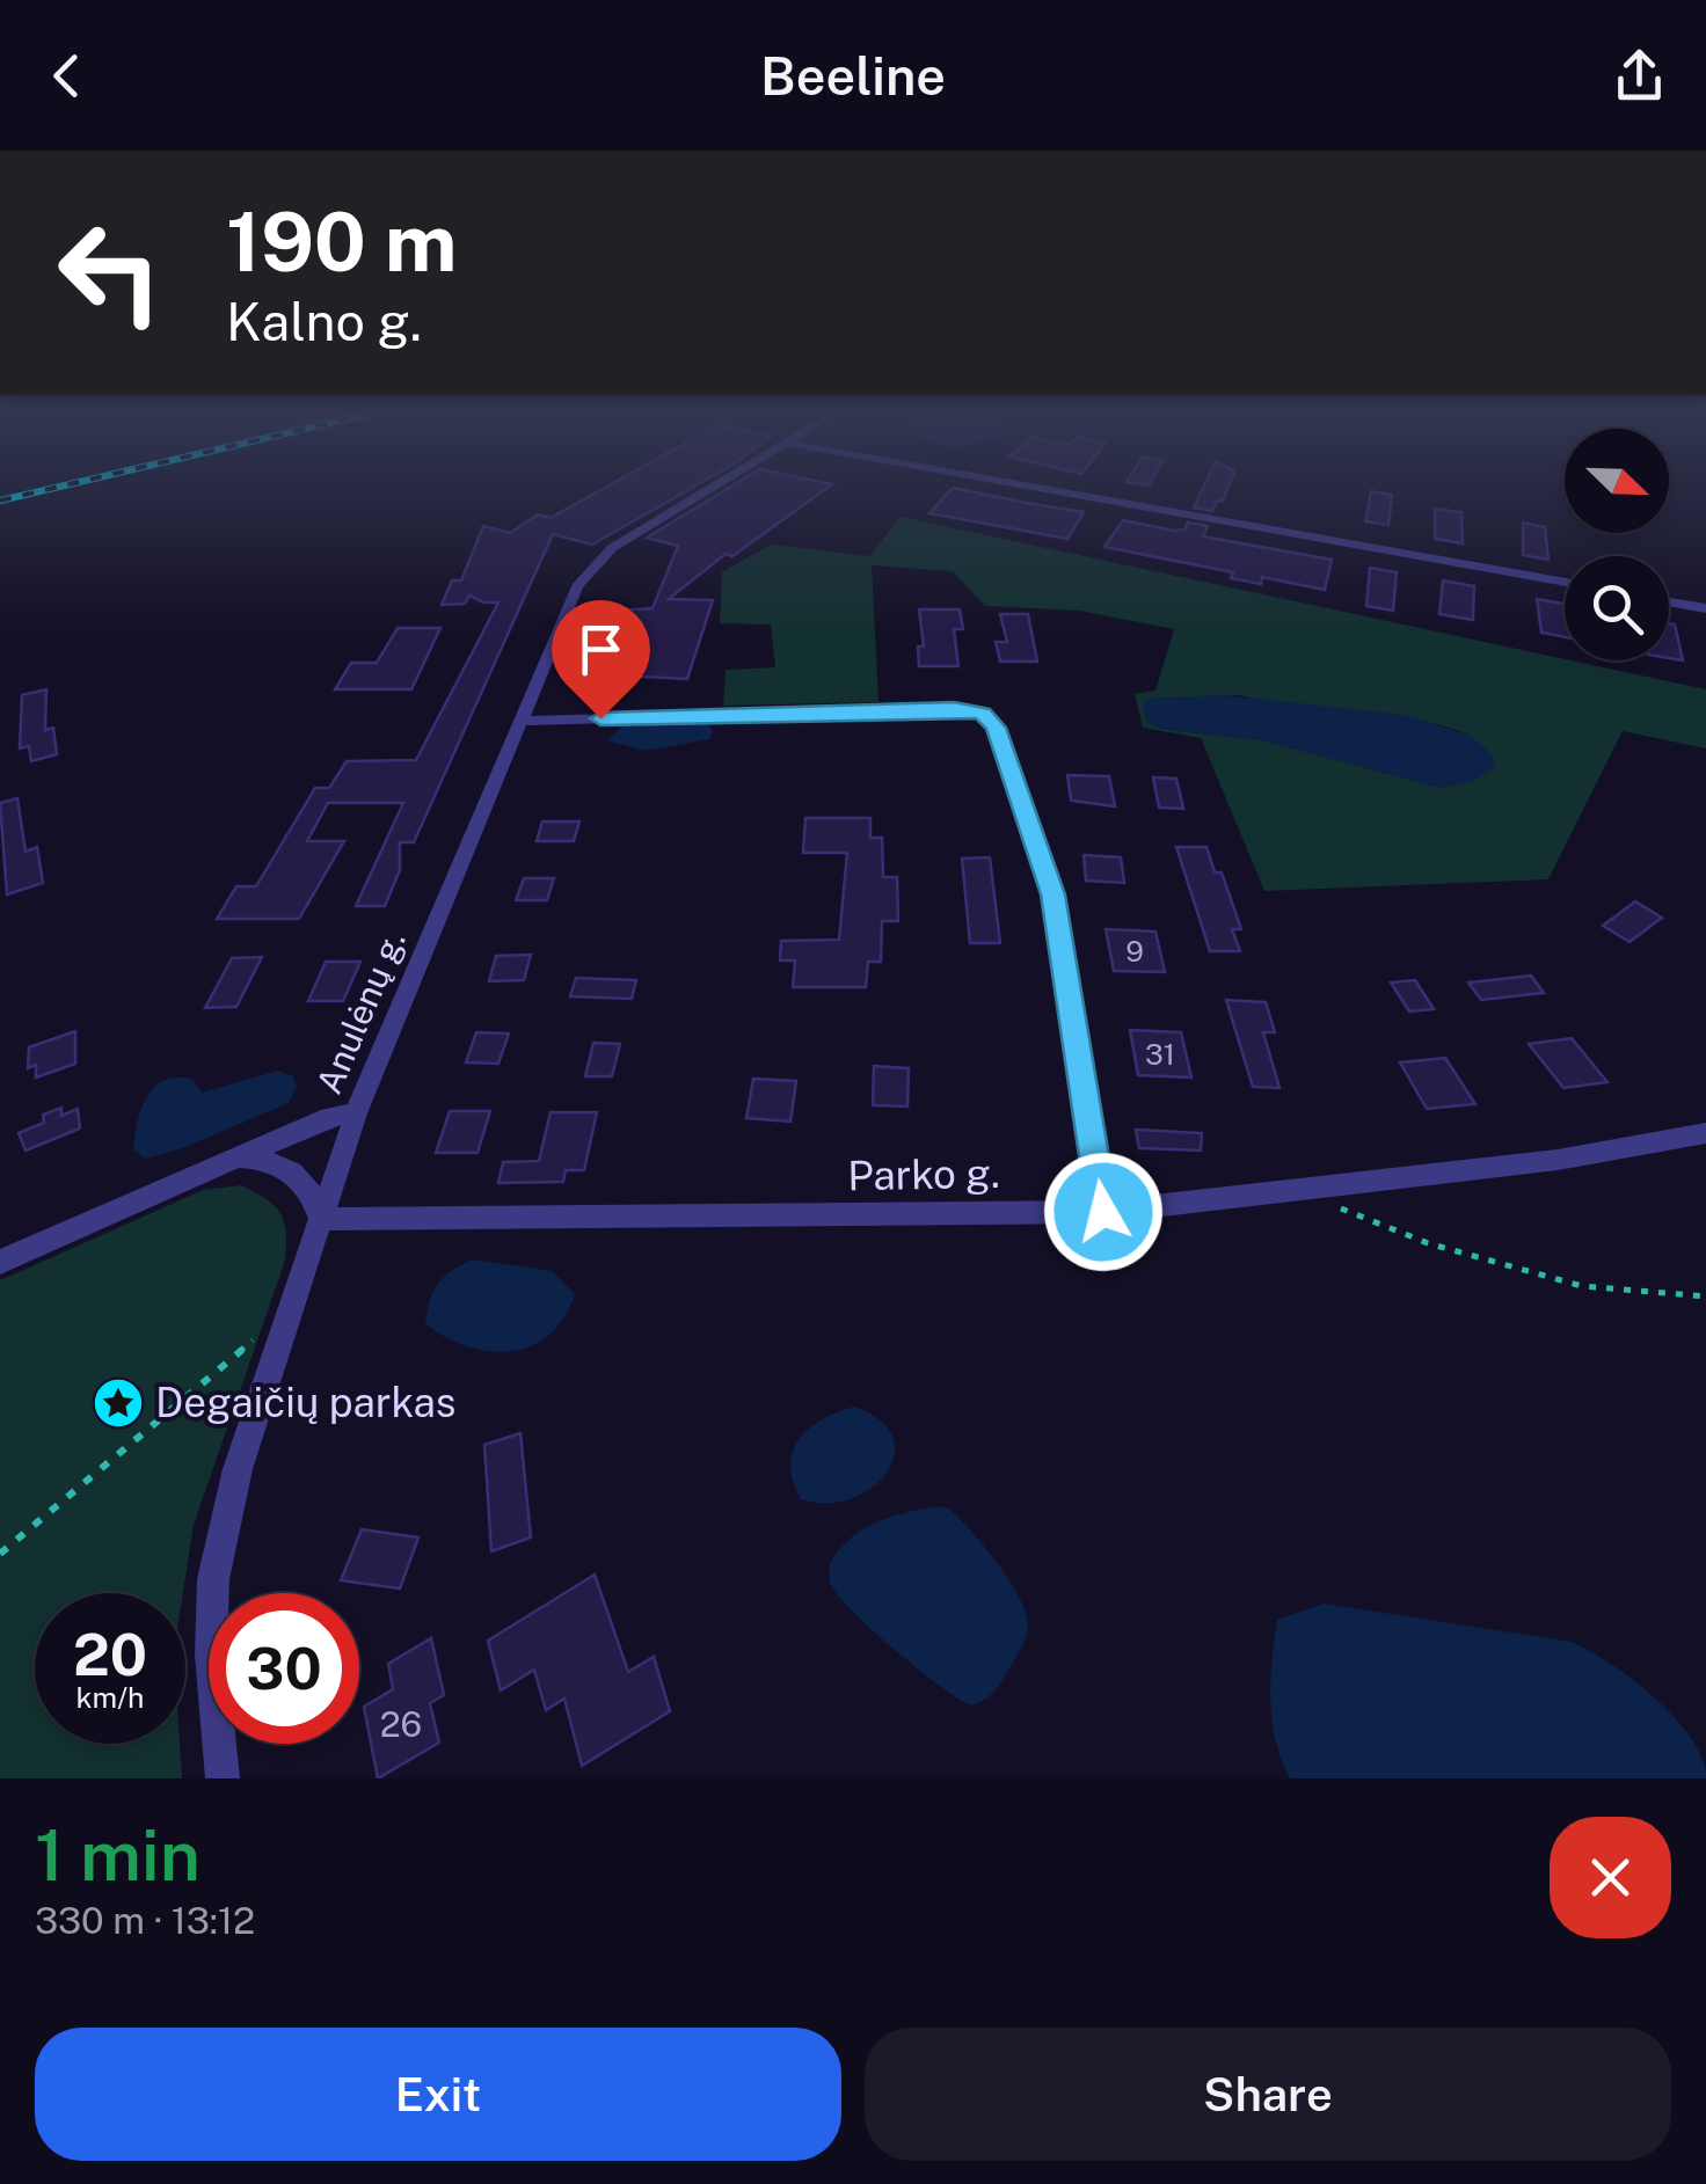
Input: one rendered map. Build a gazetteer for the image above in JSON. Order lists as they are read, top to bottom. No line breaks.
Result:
{"streets":{"street":["Anulėnų g.","Parko g."]},"crossings":[["Anulėnų g.","Parko g."]],"places":{"place":["Degaičių parkas"]},"house_numbers":["9","31","26"],"north":"bottom right","page":{"header":"Beeline","turn":["190 m","Kalno g."],"speed":"20 km/h","limit":"30","heading":["1 min","330 m · 13:12"],"buttons":["Exit","Share"]}}
